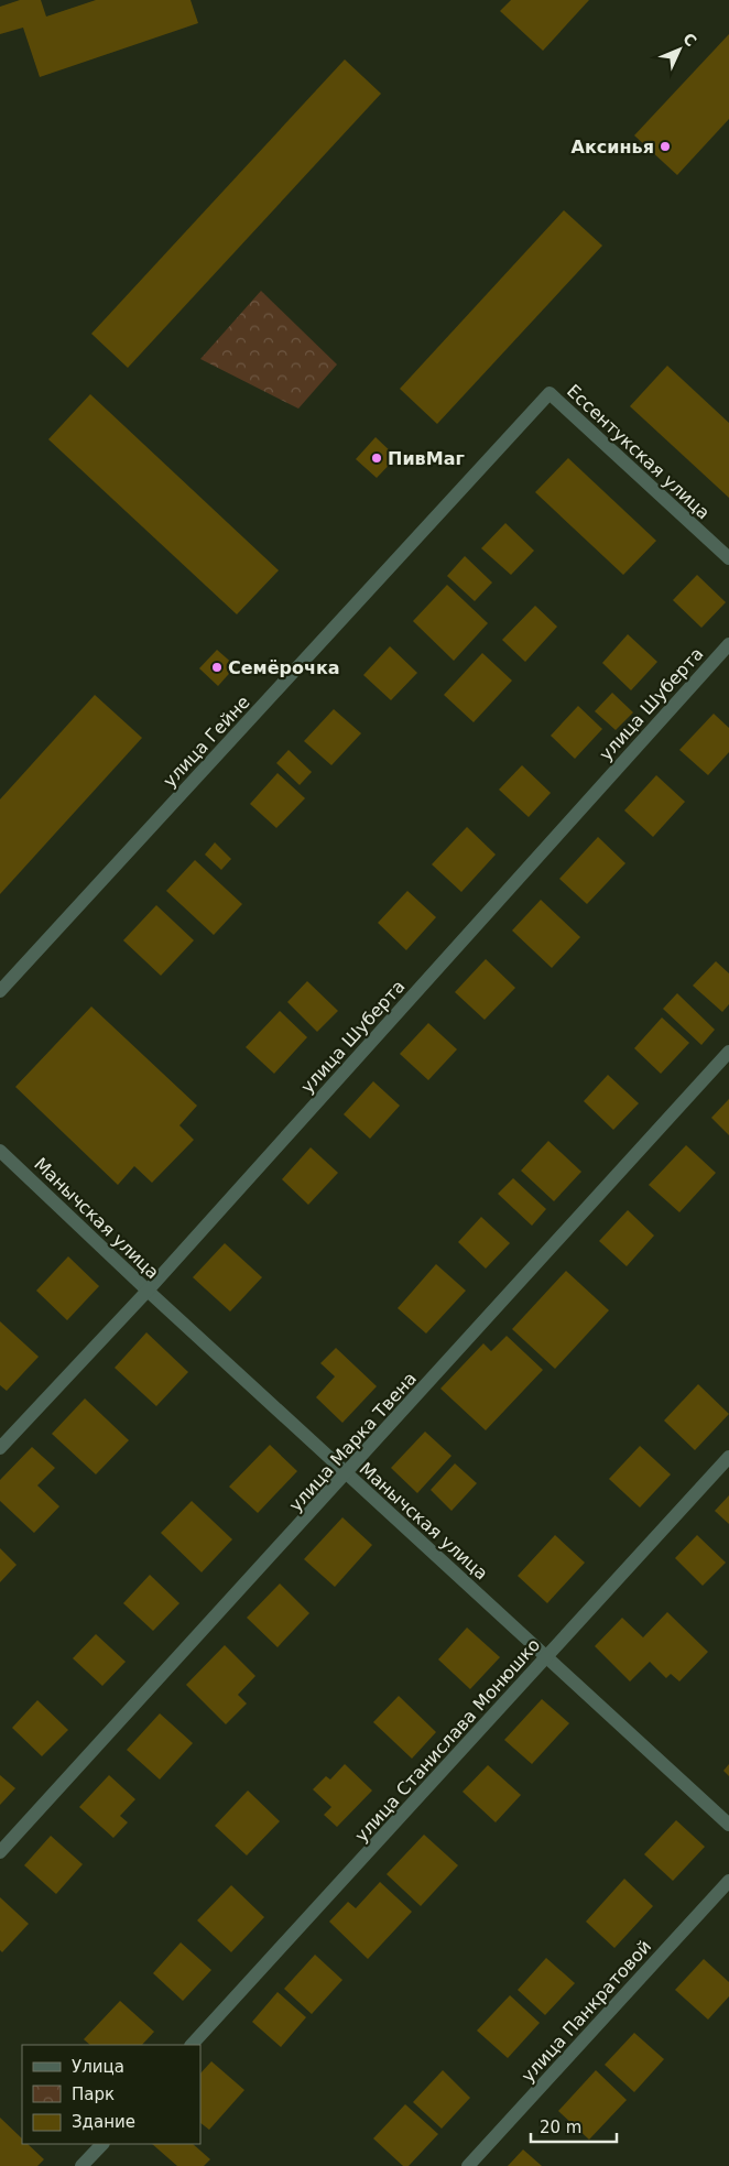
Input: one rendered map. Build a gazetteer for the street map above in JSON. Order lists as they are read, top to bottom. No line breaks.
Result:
{"streets":{"street":["Ессентукская улица","улица Шуберта","улица Гейне","Манычская улица","улица Марка Твена","улица Станислава Монюшко","улица Панкратовой"]},"crossings":[["Ессентукская улица","улица Гейне"],["улица Шуберта","Манычская улица"],["Манычская улица","улица Марка Твена"],["Манычская улица","улица Станислава Монюшко"]],"places":["Аксинья","ПивМаг","Семёрочка"],"legend":["Улица","Парк","Здание"],"scale_bar":"20 m","north":"top right"}
